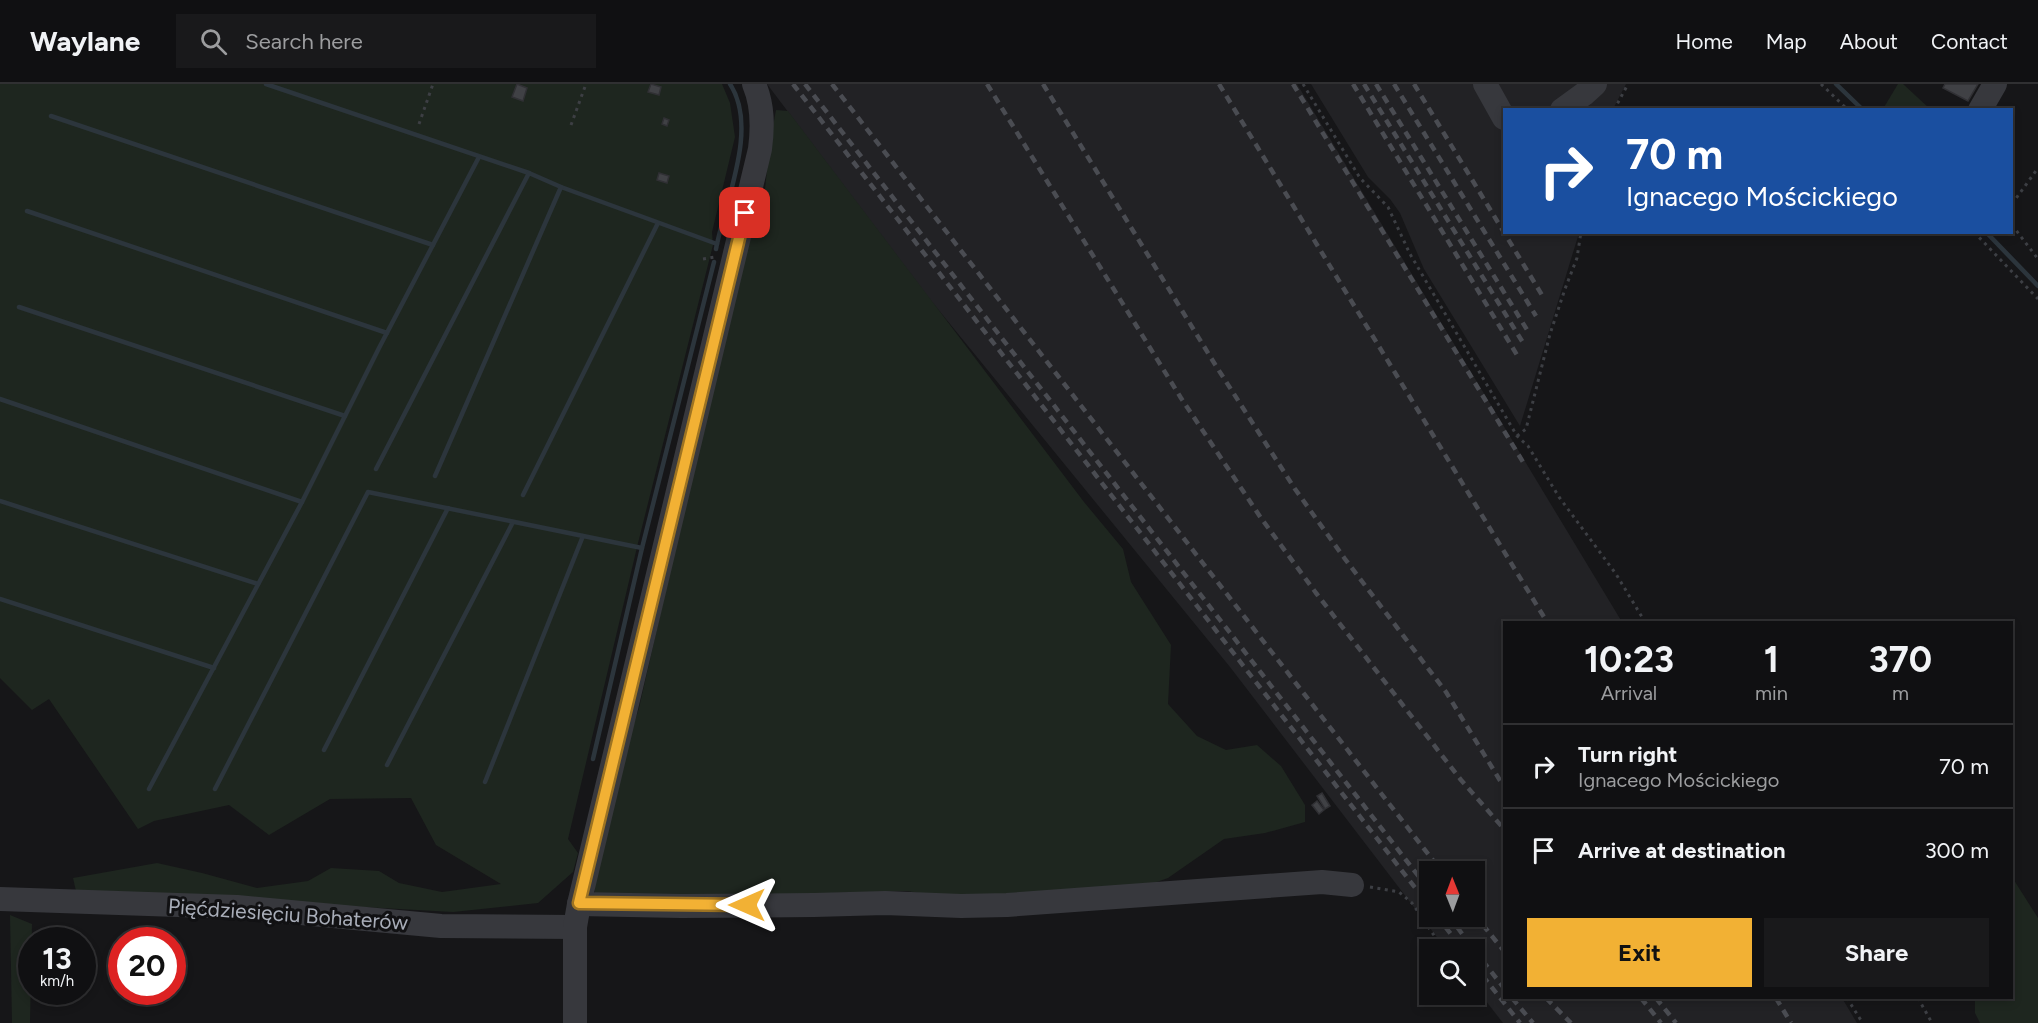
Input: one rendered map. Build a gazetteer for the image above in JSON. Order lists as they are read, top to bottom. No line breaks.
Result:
{"streets":{"street":["Pięćdziesięciu Bohaterów"]},"north":"top","page":{"header":"Waylane","search":"Search here","nav":["Home","Map","About","Contact"],"turn":["70 m","Ignacego Mościckiego"],"eta":["10:23","Arrival","1","min","370","m"],"list":[{"name":"Turn right","note":"Ignacego Mościckiego","value":"70 m"},{"name":"Arrive at destination","value":"300 m"}],"buttons":["Exit","Share"],"speed":"13 km/h","limit":"20"}}
